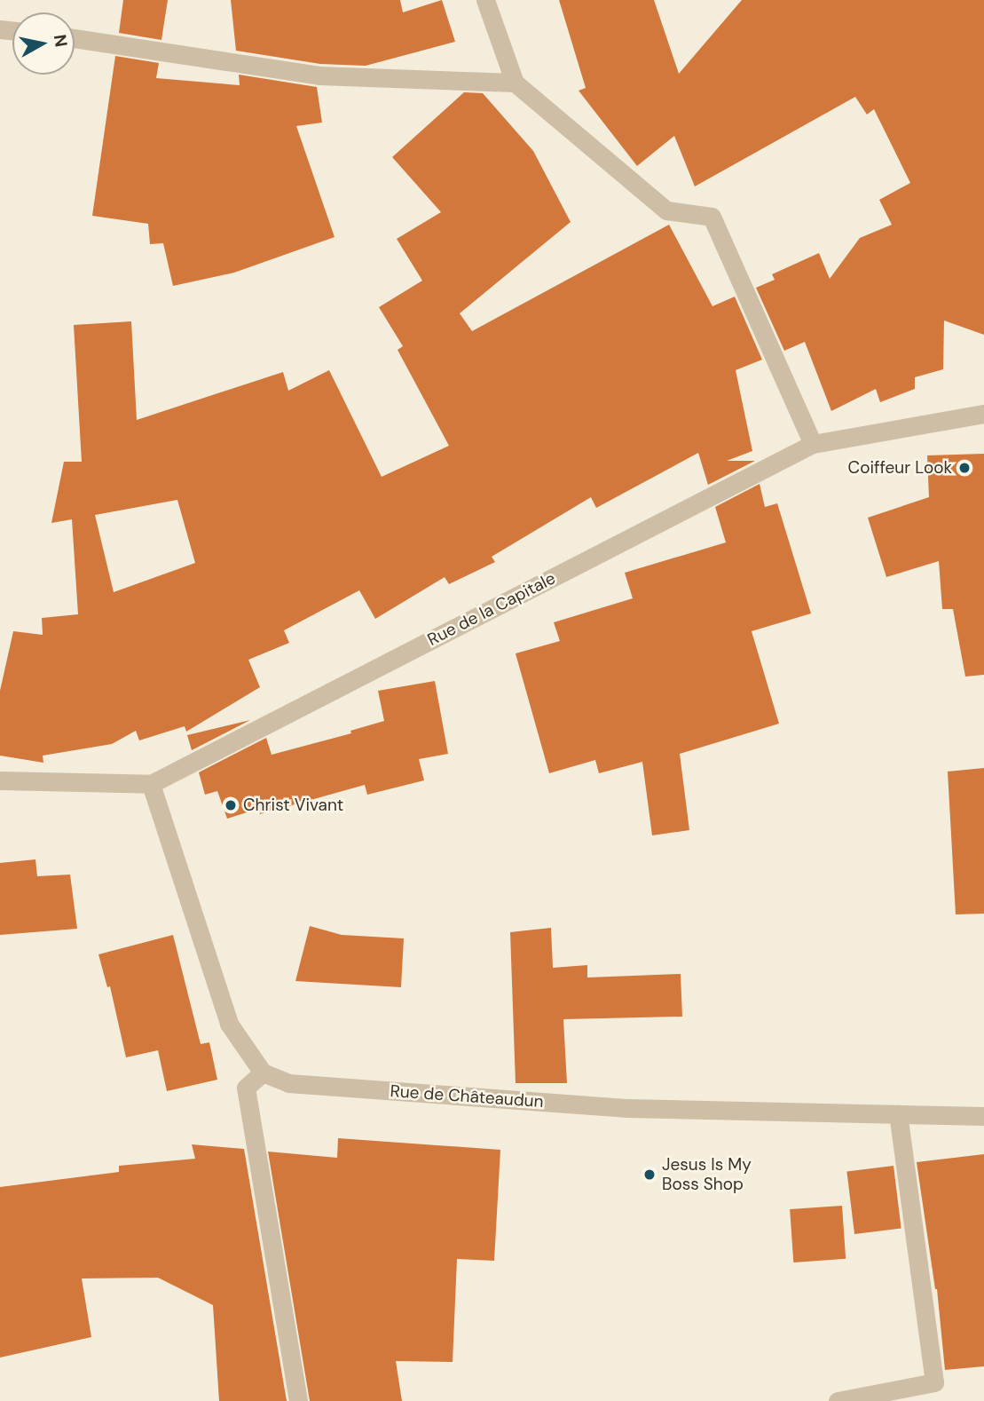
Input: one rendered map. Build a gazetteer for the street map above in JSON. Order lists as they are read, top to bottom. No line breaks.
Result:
{"streets":{"street":["Rue de la Capitale","Rue de Châteaudun"]},"places":["Coiffeur Look","Christ Vivant","Jesus Is My Boss Shop"],"north":"right"}
